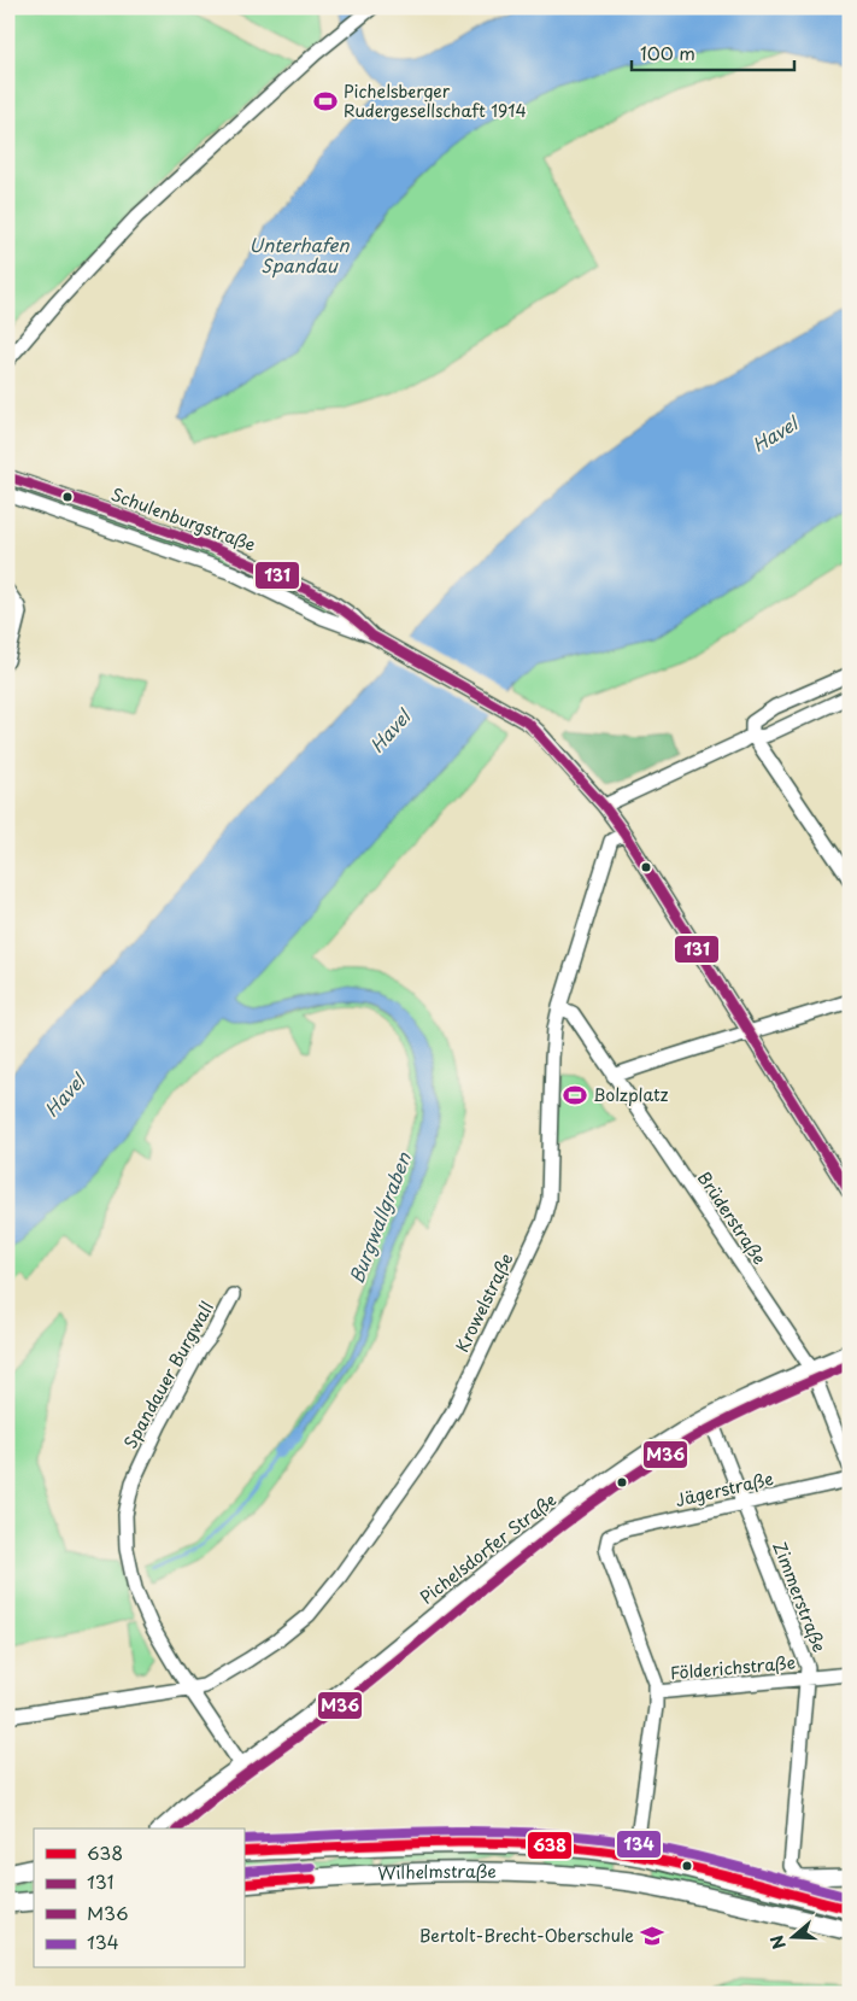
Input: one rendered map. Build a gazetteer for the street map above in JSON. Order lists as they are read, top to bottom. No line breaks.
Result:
{"streets":{"main road":["Wilhelmstraße"],"street":["Schulenburgstraße","Brüderstraße","Krowelstraße","Spandauer Burgwall","Jägerstraße","Pichelsdorfer Straße","Zimmerstraße","Földerichstraße"]},"crossings":[["Brüderstraße","Krowelstraße"],["Brüderstraße","Pichelsdorfer Straße"],["Krowelstraße","Spandauer Burgwall"],["Spandauer Burgwall","Pichelsdorfer Straße"],["Jägerstraße","Zimmerstraße"],["Jägerstraße","Földerichstraße"],["Pichelsdorfer Straße","Zimmerstraße"],["Zimmerstraße","Földerichstraße"]],"water":["Unterhafen Spandau","Havel","Burgwallgraben"],"places":{"sports":["Pichelsberger Rudergesellschaft 1914","Bolzplatz"],"school or university":["Bertolt-Brecht-Oberschule"]},"lines":["transit line 131","transit line M36","transit line 134","transit line 638"],"legend":["638","131","M36","134"],"scale_bar":"100 m","north":"left"}
